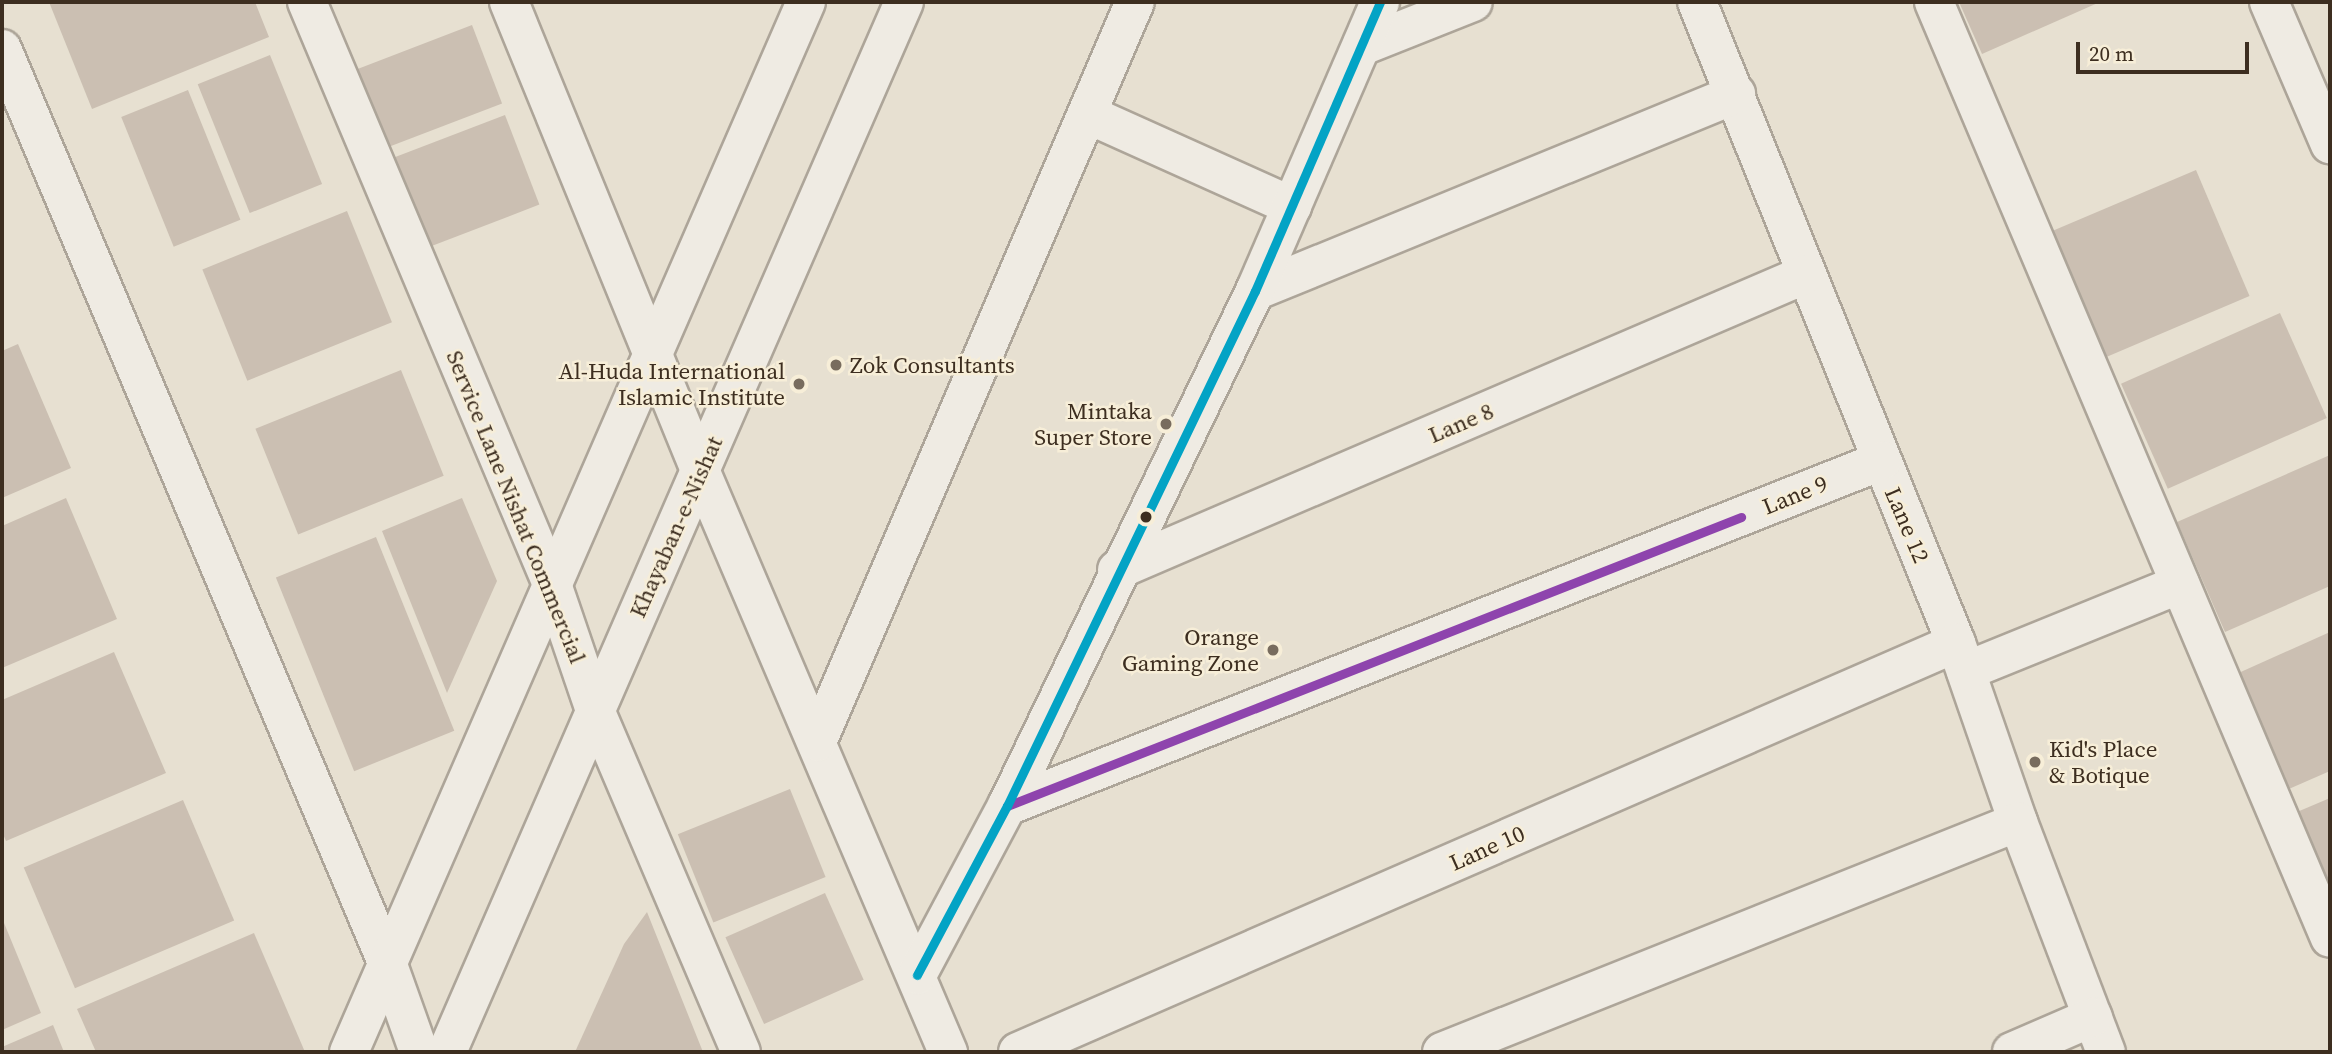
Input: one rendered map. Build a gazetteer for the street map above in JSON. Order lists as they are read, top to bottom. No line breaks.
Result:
{"streets":{"street":["Lane 8","Lane 9","Service Lane Nishat Commercial","Lane 12","Khayaban-e-Nishat","Lane 10"]},"crossings":[["Lane 8","Lane 12"],["Lane 9","Lane 12"],["Service Lane Nishat Commercial","Khayaban-e-Nishat"],["Lane 12","Lane 10"]],"places":["Zok Consultants","Al-Huda International Islamic Institute","Mintaka Super Store","Orange Gaming Zone","Kid's Place & Botique"],"scale_bar":"20 m"}
